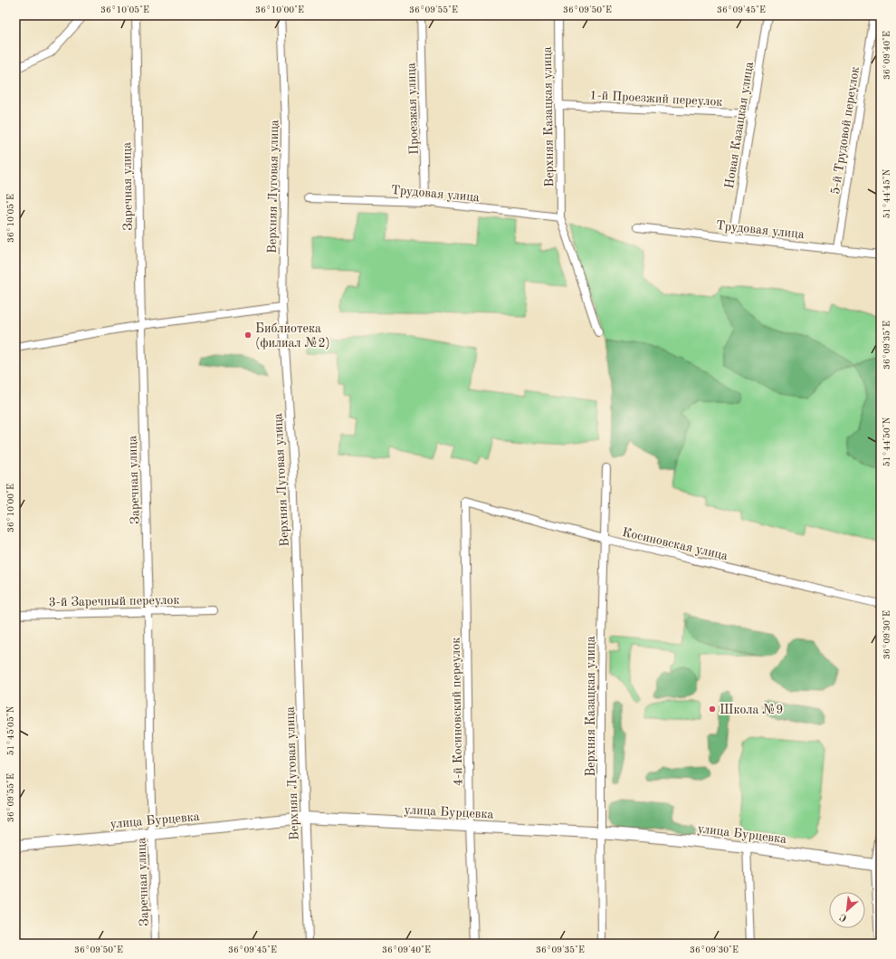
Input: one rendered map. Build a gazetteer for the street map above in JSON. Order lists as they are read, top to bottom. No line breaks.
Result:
{"streets":{"street":["1-й Проезжий переулок","Проезжая улица","Верхняя Казацкая улица","Новая Казацкая улица","5-й Трудовой переулок","Заречная улица","Верхняя Луговая улица","Трудовая улица","Косиновская улица","3-й Заречный переулок","4-й Косиновский переулок","улица Бурцевка"]},"crossings":[["1-й Проезжий переулок","Верхняя Казацкая улица"],["1-й Проезжий переулок","Новая Казацкая улица"],["Проезжая улица","Трудовая улица"],["Верхняя Казацкая улица","Трудовая улица"],["Верхняя Казацкая улица","Косиновская улица"],["Верхняя Казацкая улица","улица Бурцевка"],["Новая Казацкая улица","Трудовая улица"],["5-й Трудовой переулок","Трудовая улица"],["Заречная улица","3-й Заречный переулок"],["Заречная улица","улица Бурцевка"],["Верхняя Луговая улица","улица Бурцевка"],["Косиновская улица","4-й Косиновский переулок"],["4-й Косиновский переулок","улица Бурцевка"]],"places":["Библиотека (филиал №2)","Школа №9"],"north":"bottom left","coordinates":["36°10'05\"E","36°10'00\"E","36°09'55\"E","36°09'50\"E","36°09'45\"E","36°09'40\"E","51°44'45\"N","36°09'35\"E","51°44'50\"N","36°09'30\"E","51°45'05\"N"]}
